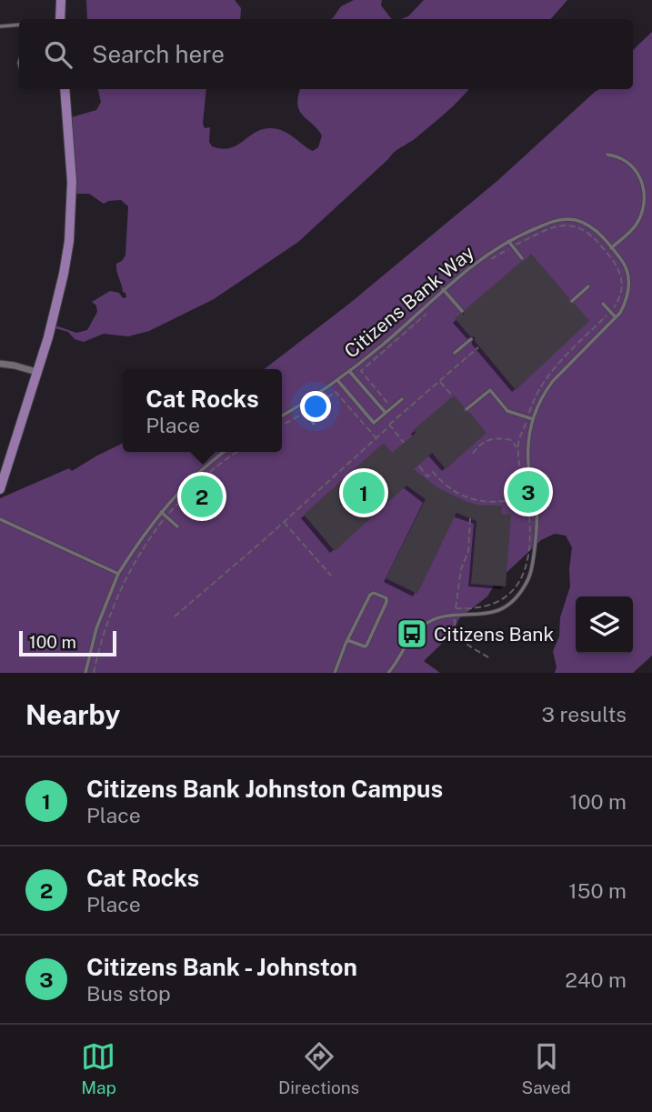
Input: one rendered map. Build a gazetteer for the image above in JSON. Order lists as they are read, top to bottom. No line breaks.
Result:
{"streets":{"lane":["Citizens Bank Way"]},"places":{"bus stop":["Citizens Bank"]},"scale_bar":"100 m","page":{"search":"Search here","popup":["Cat Rocks","Place"],"pins":["3","1","2"],"scale":"100 m","heading":["Nearby","3 results"],"list":[{"mark":"1","name":"Citizens Bank Johnston Campus","note":"Place","value":"100 m"},{"mark":"2","name":"Cat Rocks","note":"Place","value":"150 m"},{"mark":"3","name":"Citizens Bank - Johnston","note":"Bus stop","value":"240 m"}],"nav":["Map","Directions","Saved"]}}
